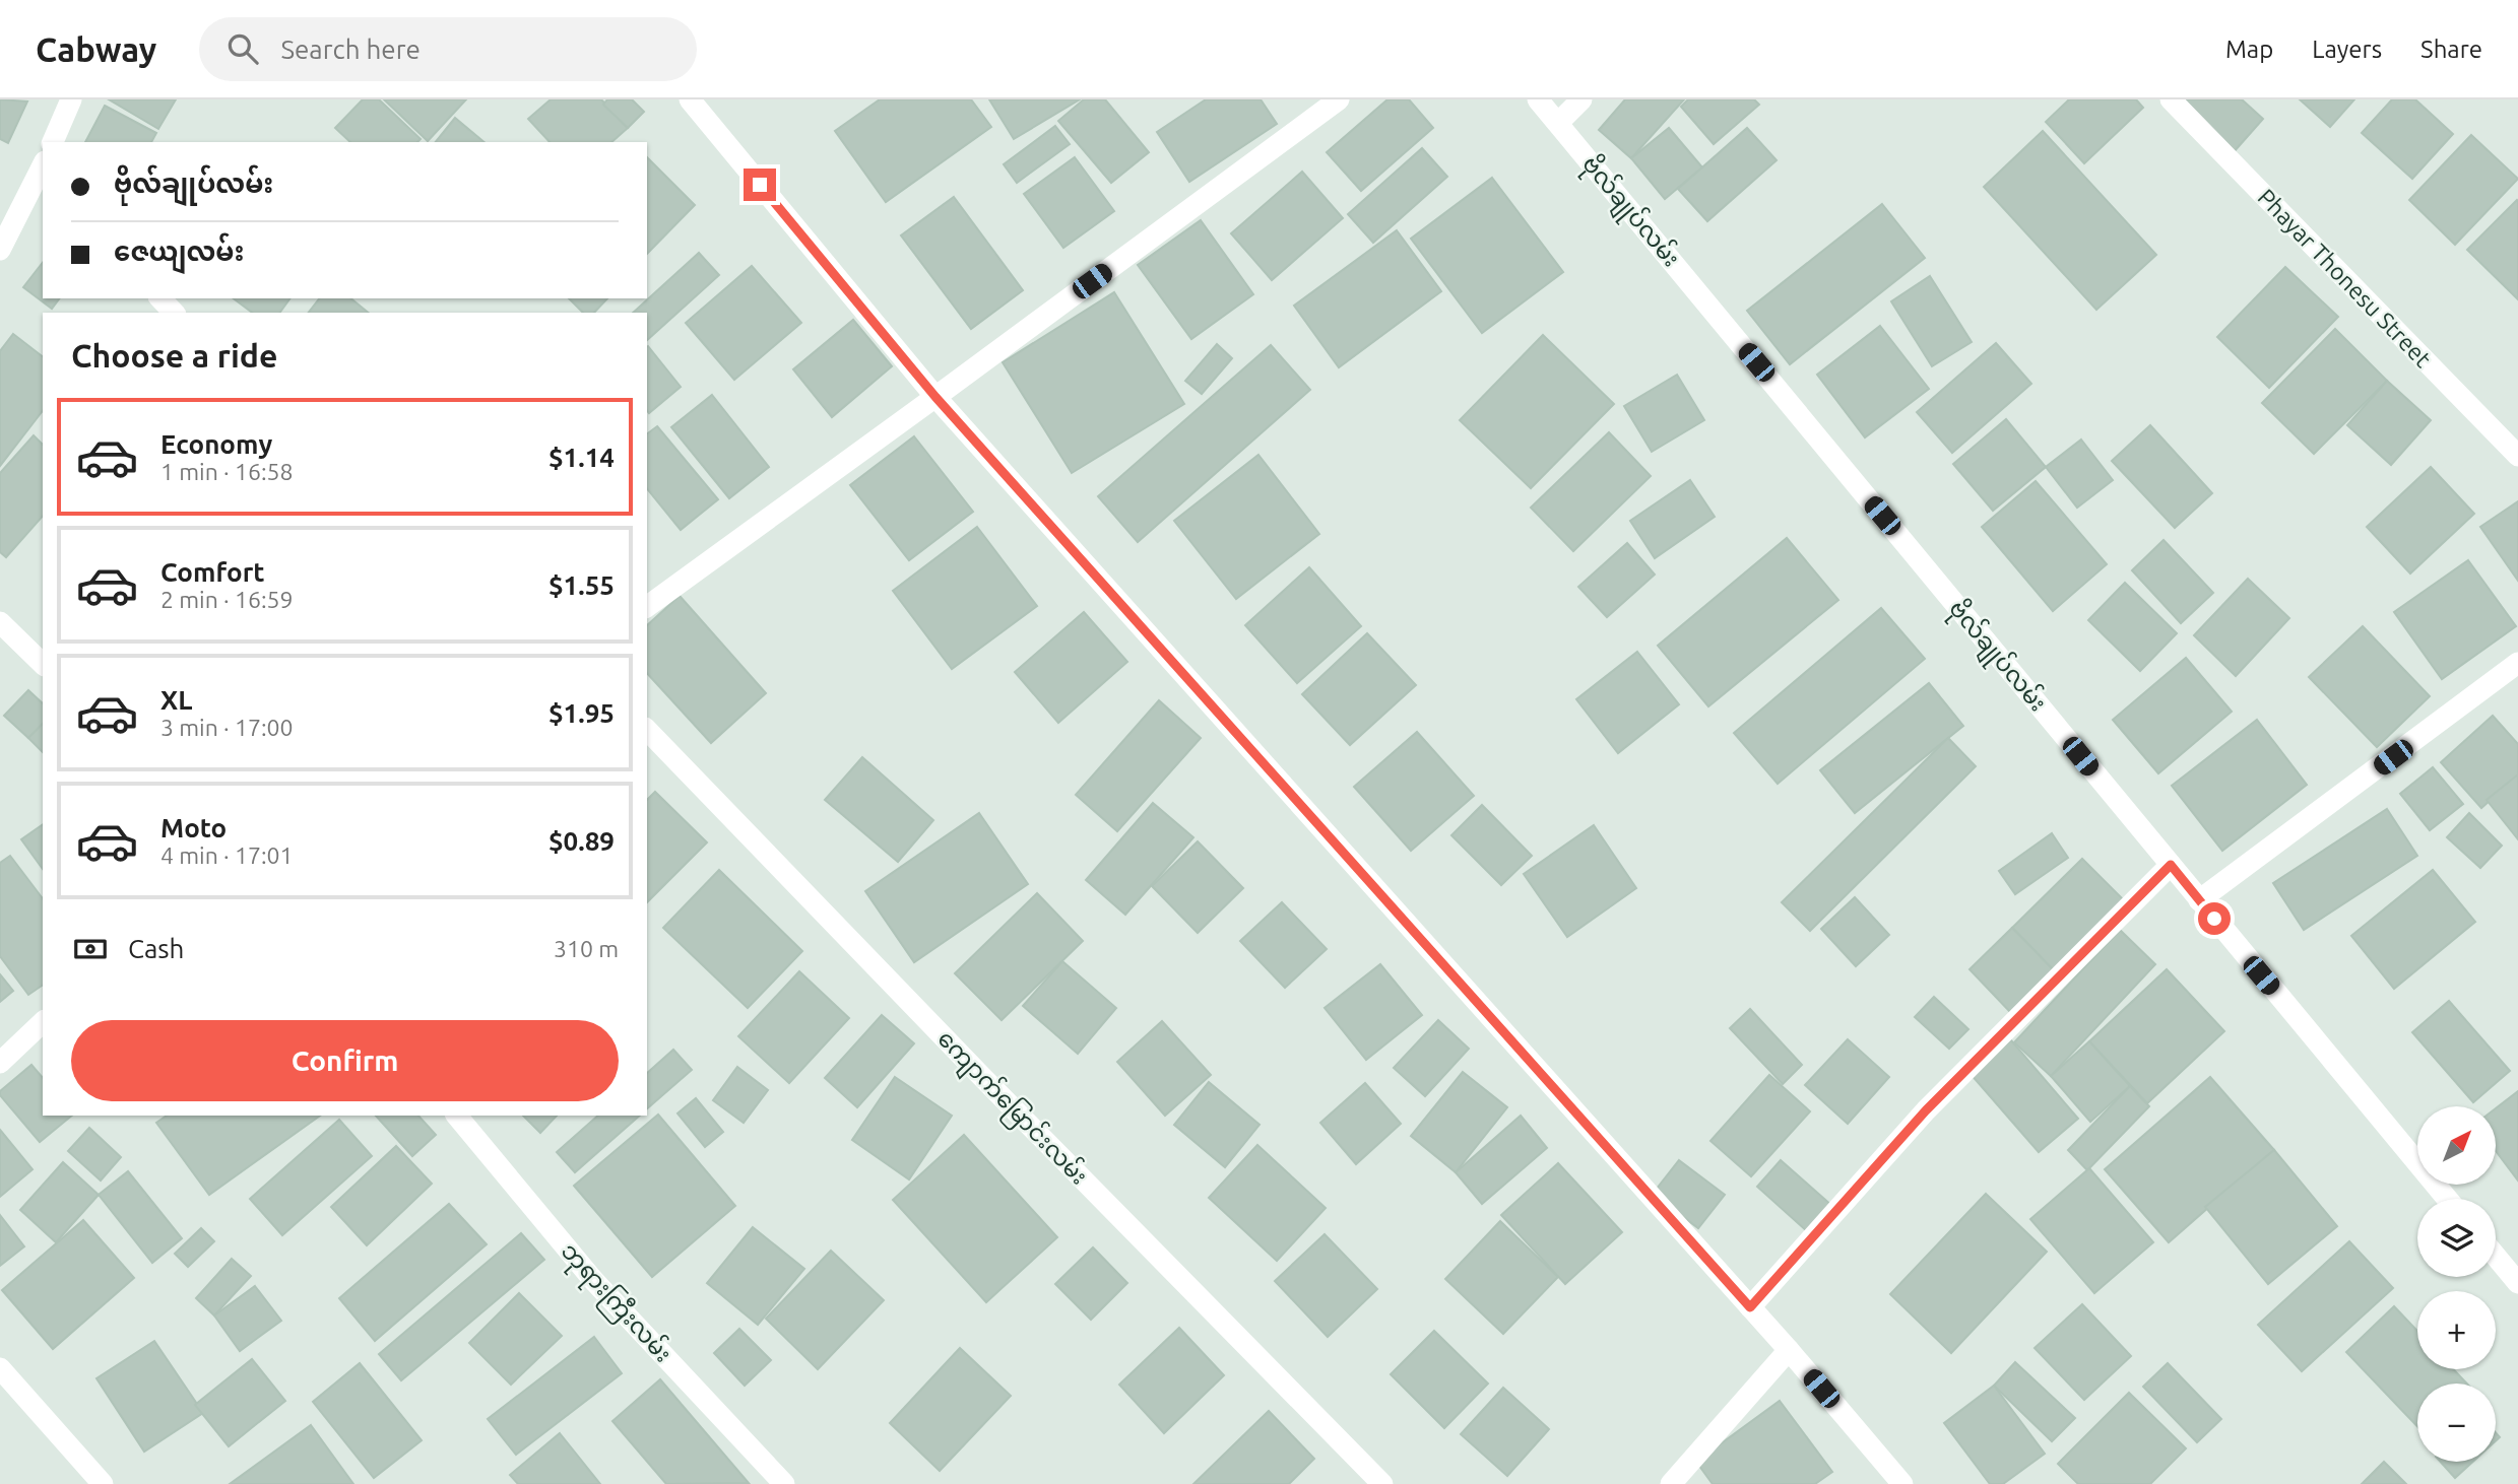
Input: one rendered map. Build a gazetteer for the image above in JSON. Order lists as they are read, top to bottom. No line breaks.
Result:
{"streets":{"street":["ဗိုလ်ချုပ်လမ်း","Phayar Thonesu Street","ကျောက်မြောင်းလမ်း","ဘုရားကြီးလမ်း"]},"north":"top right","page":{"header":"Cabway","search":"Search here","nav":["Map","Layers","Share"],"banner":["ဗိုလ်ချုပ်လမ်း","ဇေယျလမ်း"],"heading":"Choose a ride","list":[{"name":"Economy","note":"1 min · 16:58","value":"$1.14"},{"name":"Comfort","note":"2 min · 16:59","value":"$1.55"},{"name":"XL","note":"3 min · 17:00","value":"$1.95"},{"name":"Moto","note":"4 min · 17:01","value":"$0.89"}],"pay":["Cash","310 m"],"buttons":"Confirm","map_buttons":["+","−"]}}
